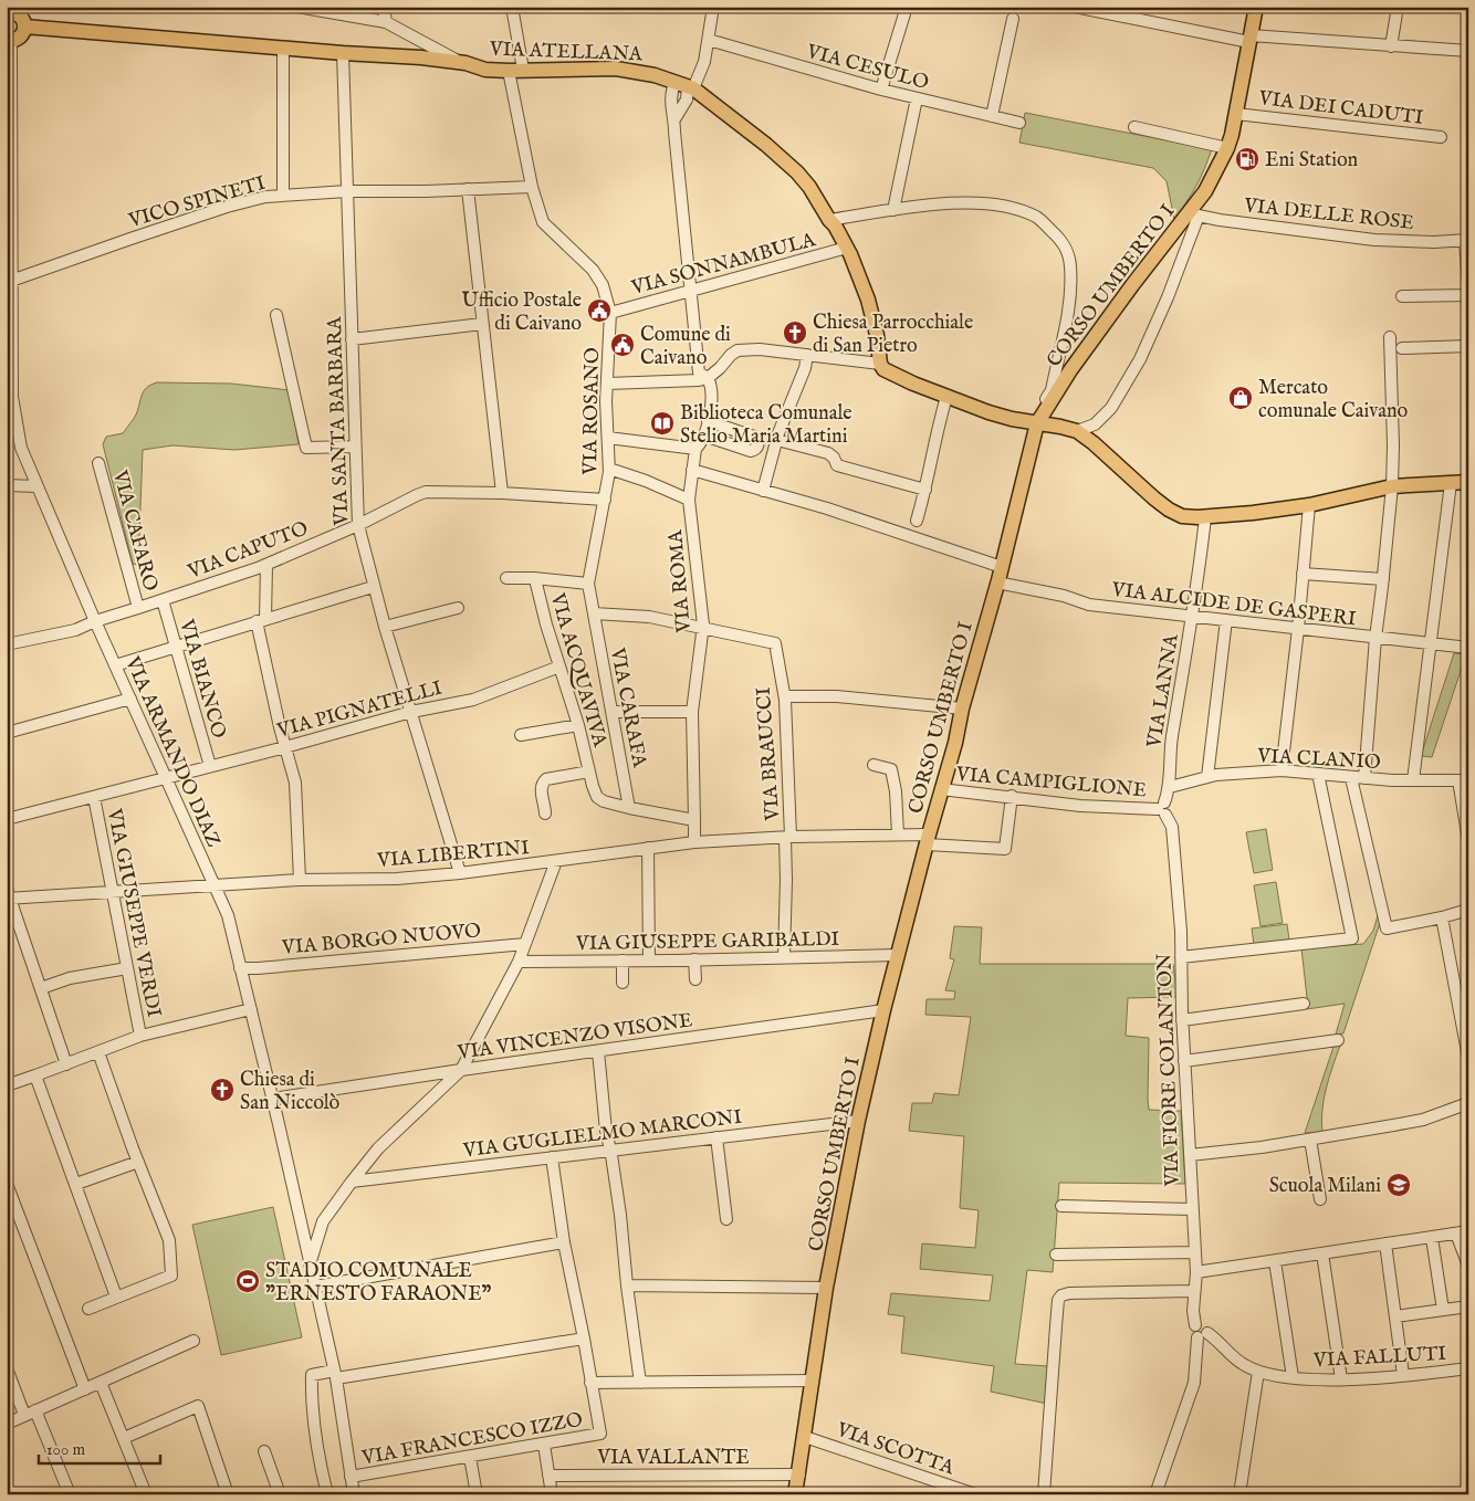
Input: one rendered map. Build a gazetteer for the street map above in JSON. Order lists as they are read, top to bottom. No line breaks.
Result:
{"streets":{"main road":["VIA ATELLANA","CORSO UMBERTO I"],"street":["VIA CESULO","VIA DEI CADUTI","VICO SPINETI","VIA DELLE ROSE","VIA SONNAMBULA","VIA ROSANO","VIA SANTA BARBARA","VIA CAFARO","VIA CAPUTO","VIA ROMA","VIA ALCIDE DE GASPERI","VIA ACQUAVIVA","VIA BIANCO","VIA LANNA","VIA CARAFA","VIA PIGNATELLI","VIA ARMANDO DIAZ","VIA BRAUCCI","VIA CLANIO","VIA CAMPIGLIONE","VIA LIBERTINI","VIA GIUSEPPE VERDI","VIA BORGO NUOVO","VIA GIUSEPPE GARIBALDI","VIA VINCENZO VISONE","VIA FIORE COLANTON","VIA GUGLIELMO MARCONI","VIA FALLUTI","VIA FRANCESCO IZZO","VIA SCOTTA","VIA VALLANTE"]},"crossings":[["VIA ATELLANA","VIA SONNAMBULA"],["VIA ATELLANA","VIA ROSANO"],["VIA ATELLANA","VIA SANTA BARBARA"],["VIA DEI CADUTI","CORSO UMBERTO I"],["VICO SPINETI","VIA ROSANO"],["VICO SPINETI","VIA SANTA BARBARA"],["VICO SPINETI","VIA ARMANDO DIAZ"],["VIA DELLE ROSE","CORSO UMBERTO I"],["VIA SONNAMBULA","VIA ROSANO"],["CORSO UMBERTO I","VIA ALCIDE DE GASPERI"],["CORSO UMBERTO I","VIA CAMPIGLIONE"],["CORSO UMBERTO I","VIA LIBERTINI"],["CORSO UMBERTO I","VIA GIUSEPPE GARIBALDI"],["CORSO UMBERTO I","VIA VINCENZO VISONE"],["CORSO UMBERTO I","VIA GUGLIELMO MARCONI"],["CORSO UMBERTO I","VIA SCOTTA"],["CORSO UMBERTO I","VIA VALLANTE"],["VIA ROSANO","VIA CAPUTO"],["VIA ROSANO","VIA CARAFA"],["VIA SANTA BARBARA","VIA CAPUTO"],["VIA SANTA BARBARA","VIA PIGNATELLI"],["VIA SANTA BARBARA","VIA LIBERTINI"],["VIA CAFARO","VIA CAPUTO"],["VIA CAPUTO","VIA BIANCO"],["VIA CAPUTO","VIA ARMANDO DIAZ"],["VIA ROMA","VIA BRAUCCI"],["VIA ROMA","VIA LIBERTINI"],["VIA ALCIDE DE GASPERI","VIA LANNA"],["VIA ACQUAVIVA","VIA CARAFA"],["VIA ACQUAVIVA","VIA PIGNATELLI"],["VIA BIANCO","VIA PIGNATELLI"],["VIA LANNA","VIA CLANIO"],["VIA LANNA","VIA CAMPIGLIONE"],["VIA LANNA","VIA FIORE COLANTON"],["VIA PIGNATELLI","VIA ARMANDO DIAZ"],["VIA PIGNATELLI","VIA GIUSEPPE VERDI"],["VIA ARMANDO DIAZ","VIA LIBERTINI"],["VIA ARMANDO DIAZ","VIA BORGO NUOVO"],["VIA ARMANDO DIAZ","VIA VINCENZO VISONE"],["VIA ARMANDO DIAZ","VIA FRANCESCO IZZO"],["VIA BRAUCCI","VIA LIBERTINI"],["VIA BRAUCCI","VIA GIUSEPPE GARIBALDI"],["VIA CAMPIGLIONE","VIA LIBERTINI"],["VIA CAMPIGLIONE","VIA FIORE COLANTON"],["VIA LIBERTINI","VIA GIUSEPPE VERDI"],["VIA FIORE COLANTON","VIA FALLUTI"]],"places":{"fuel station":["Eni Station"],"public building":["Ufficio Postale di Caivano","Comune di Caivano"],"church":["Chiesa Parrocchiale di San Pietro","Chiesa di San Niccolò"],"shop":["Mercato comunale Caivano"],"library":["Biblioteca Comunale Stelio Maria Martini"],"school or university":["Scuola Milani"],"sports":["STADIO COMUNALE \"ERNESTO FARAONE\""]},"scale_bar":"100 m"}
